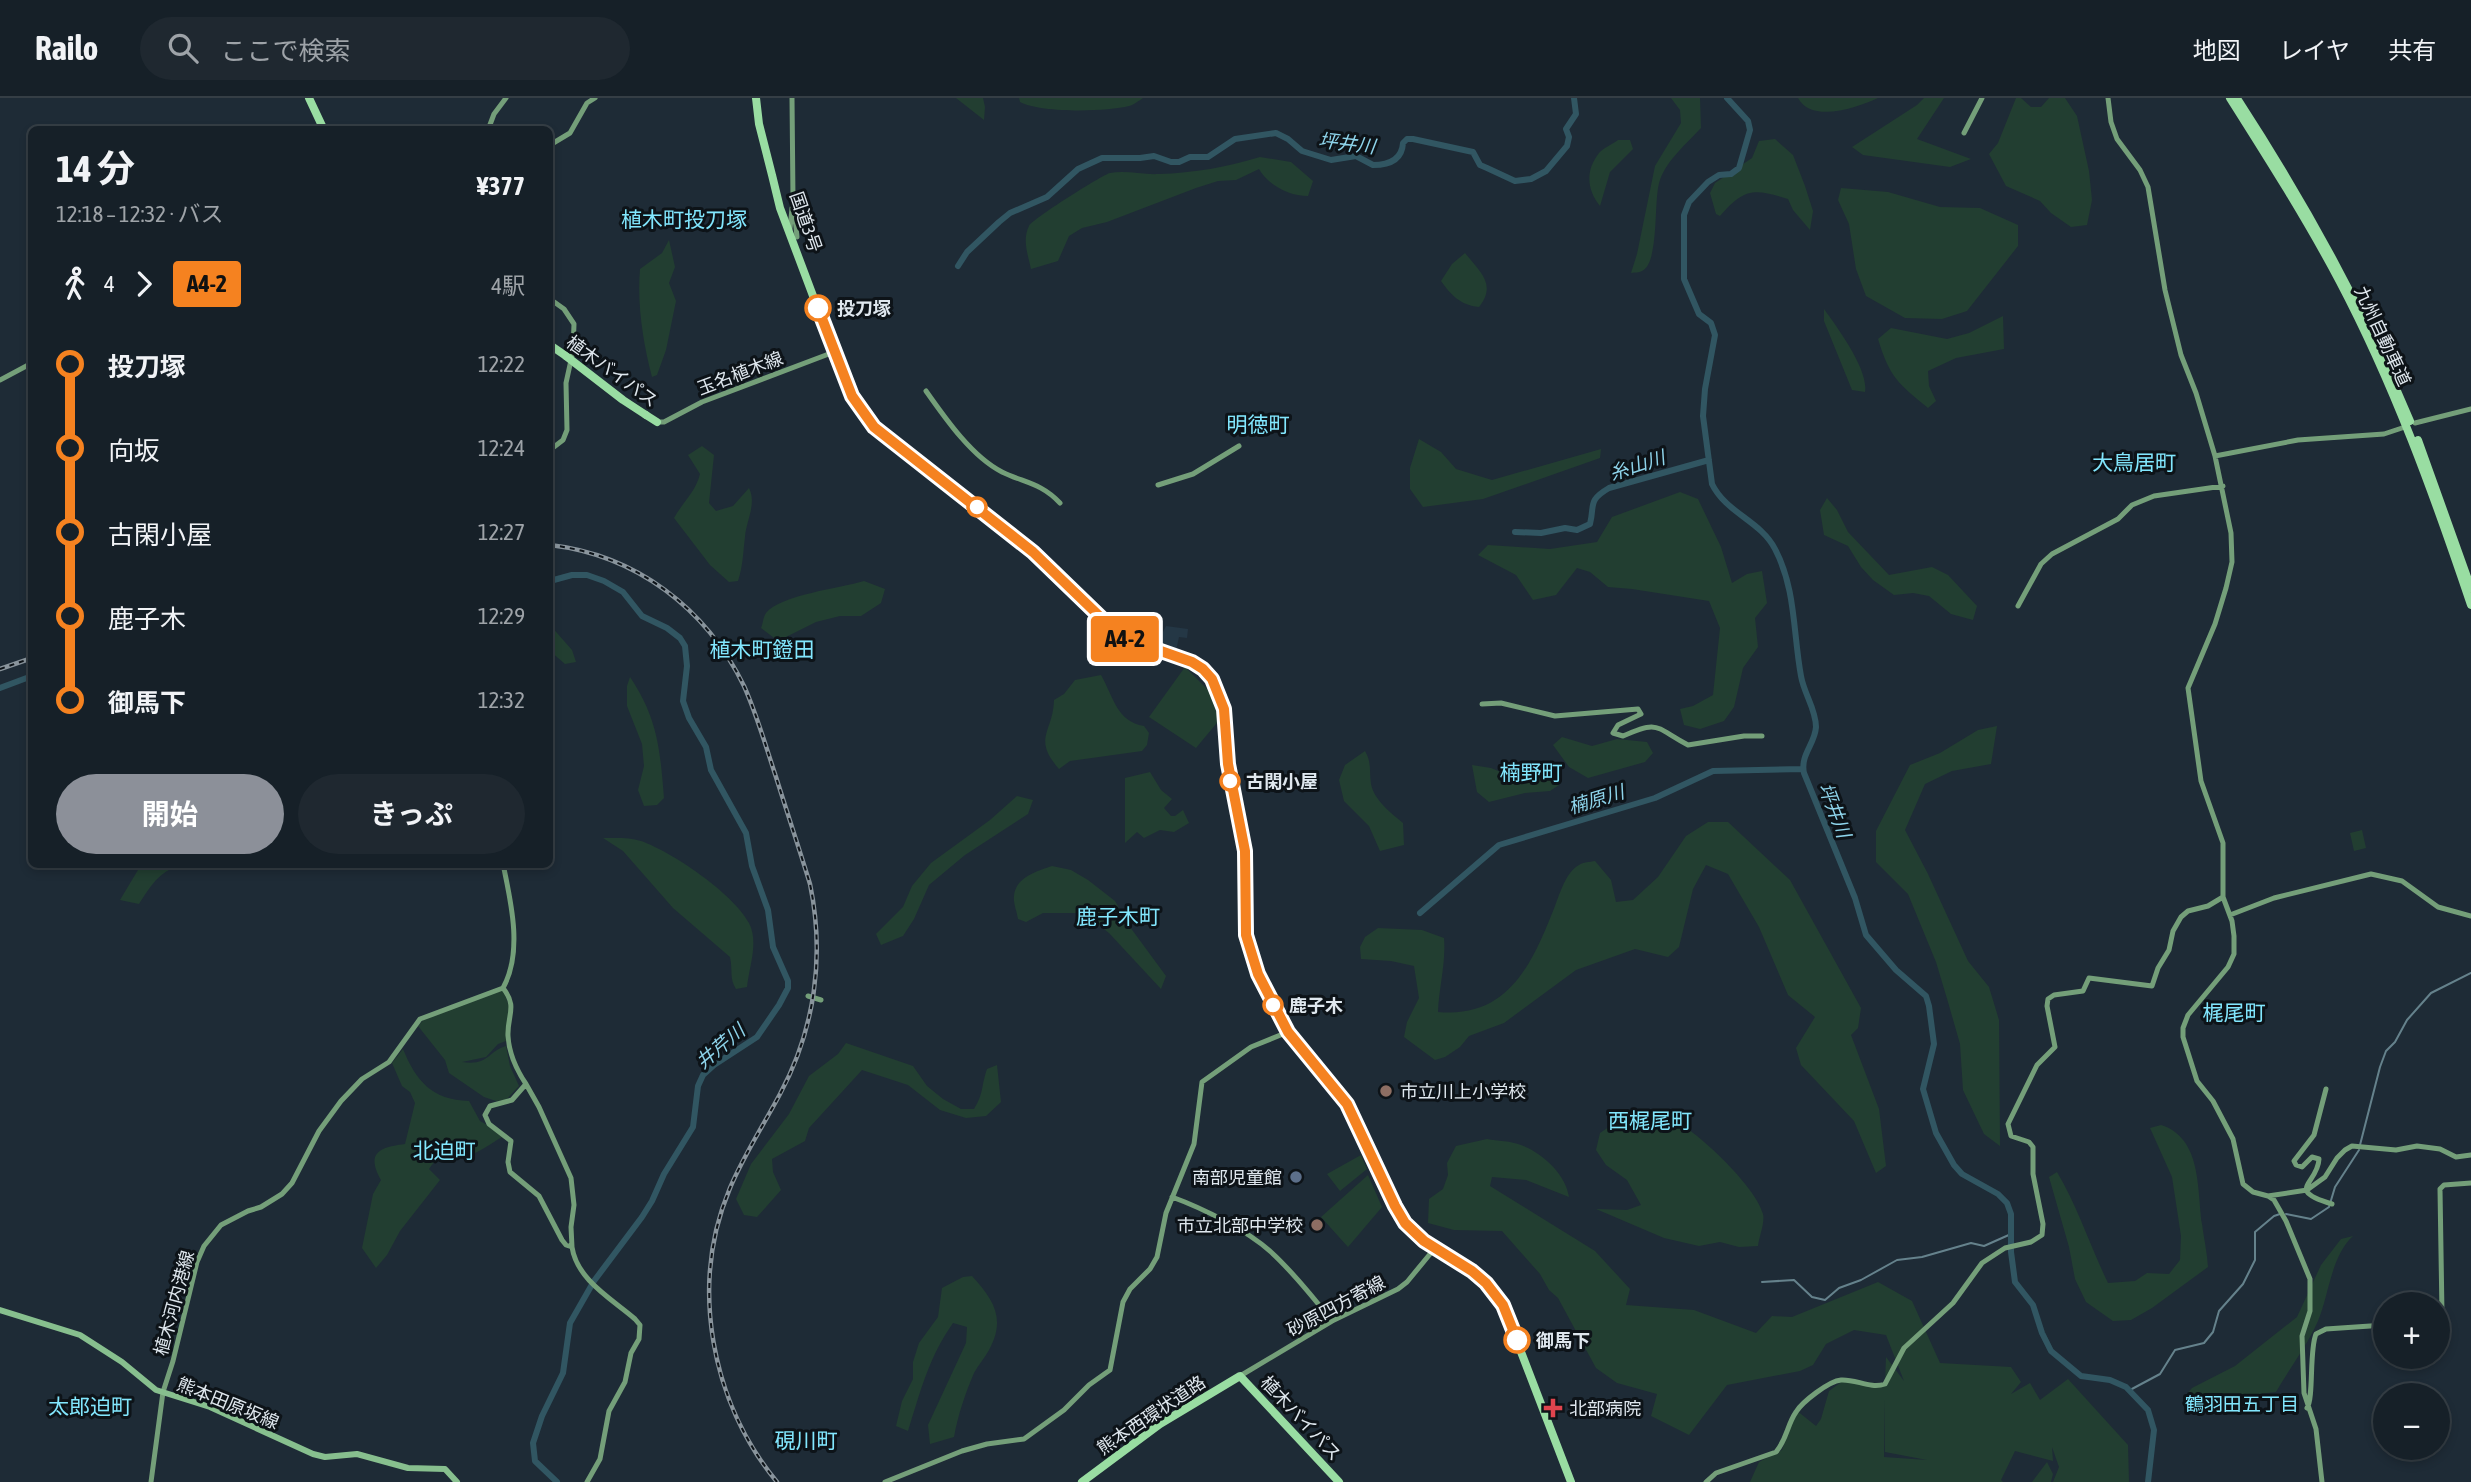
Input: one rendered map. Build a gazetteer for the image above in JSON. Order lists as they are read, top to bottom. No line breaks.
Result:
{"streets":{"highway":["国道3号","九州自動車道","植木バイパス","熊本西環状道路"],"main road":["熊本田原坂線"],"street":["玉名植木線","植木河内港線","砂原四方寄線"]},"crossings":[["国道3号","玉名植木線"],["国道3号","砂原四方寄線"],["植木バイパス","玉名植木線"],["植木バイパス","砂原四方寄線"],["植木バイパス","熊本西環状道路"],["植木河内港線","熊本田原坂線"],["砂原四方寄線","熊本西環状道路"]],"districts":["植木町投刀塚","明徳町","大鳥居町","植木町鐙田","楠野町","鹿子木町","梶尾町","西梶尾町","北迫町","鶴羽田五丁目","太郎迫町","硯川町"],"water":["坪井川","糸山川","楠原川","井芹川"],"places":{"other":["投刀塚","古閑小屋","鹿子木","市立川上小学校","南部児童館","市立北部中学校","御馬下"],"health":["北部病院"]},"lines":["bus line A4-2"],"page":{"header":"Railo","search":"ここで検索","nav":["地図","レイヤ","共有"],"on_map":"A4-2","heading":["14 分","12:18 – 12:32 · バス","¥377"],"legs":["4","A4-2","4駅"],"list":[{"name":"投刀塚","value":"12:22"},{"name":"向坂","value":"12:24"},{"name":"古閑小屋","value":"12:27"},{"name":"鹿子木","value":"12:29"},{"name":"御馬下","value":"12:32"}],"buttons":["開始","きっぷ"],"map_buttons":["+","−"]}}
